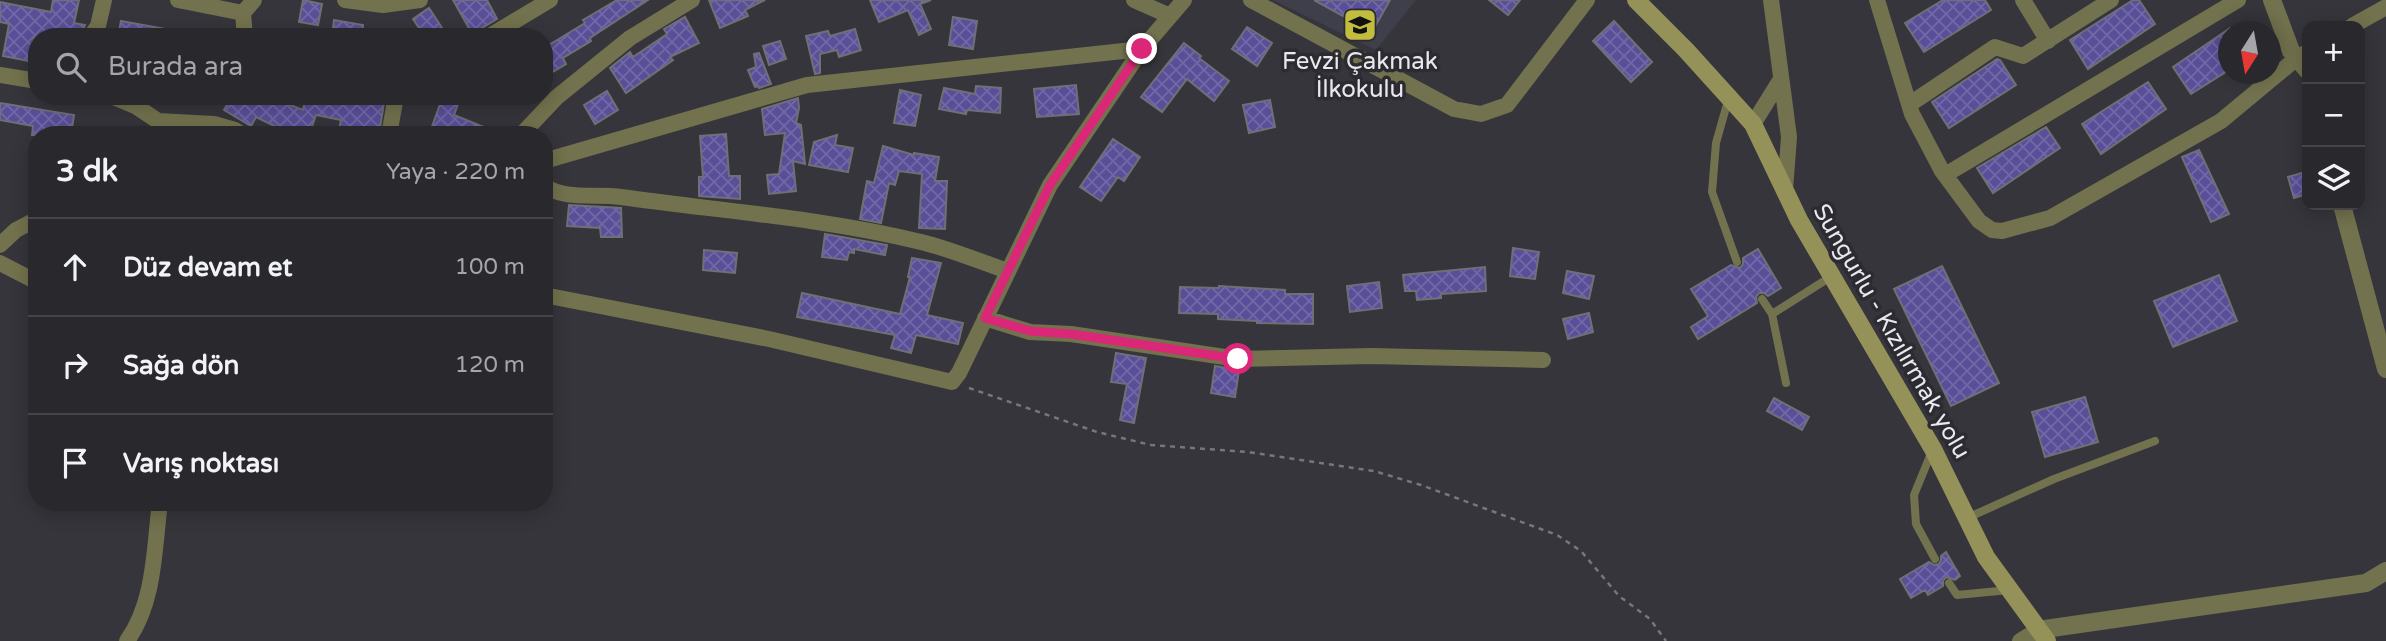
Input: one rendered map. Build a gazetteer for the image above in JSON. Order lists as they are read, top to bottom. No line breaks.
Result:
{"streets":{"main road":["Sungurlu - Kızılırmak yolu"]},"places":{"school or university":["Fevzi Çakmak İlkokulu"]},"north":"bottom","page":{"map_buttons":["+","−"],"search":"Burada ara","heading":["3 dk","Yaya · 220 m"],"list":[["Düz devam et","100 m"],["Sağa dön","120 m"],"Varış noktası"]}}
